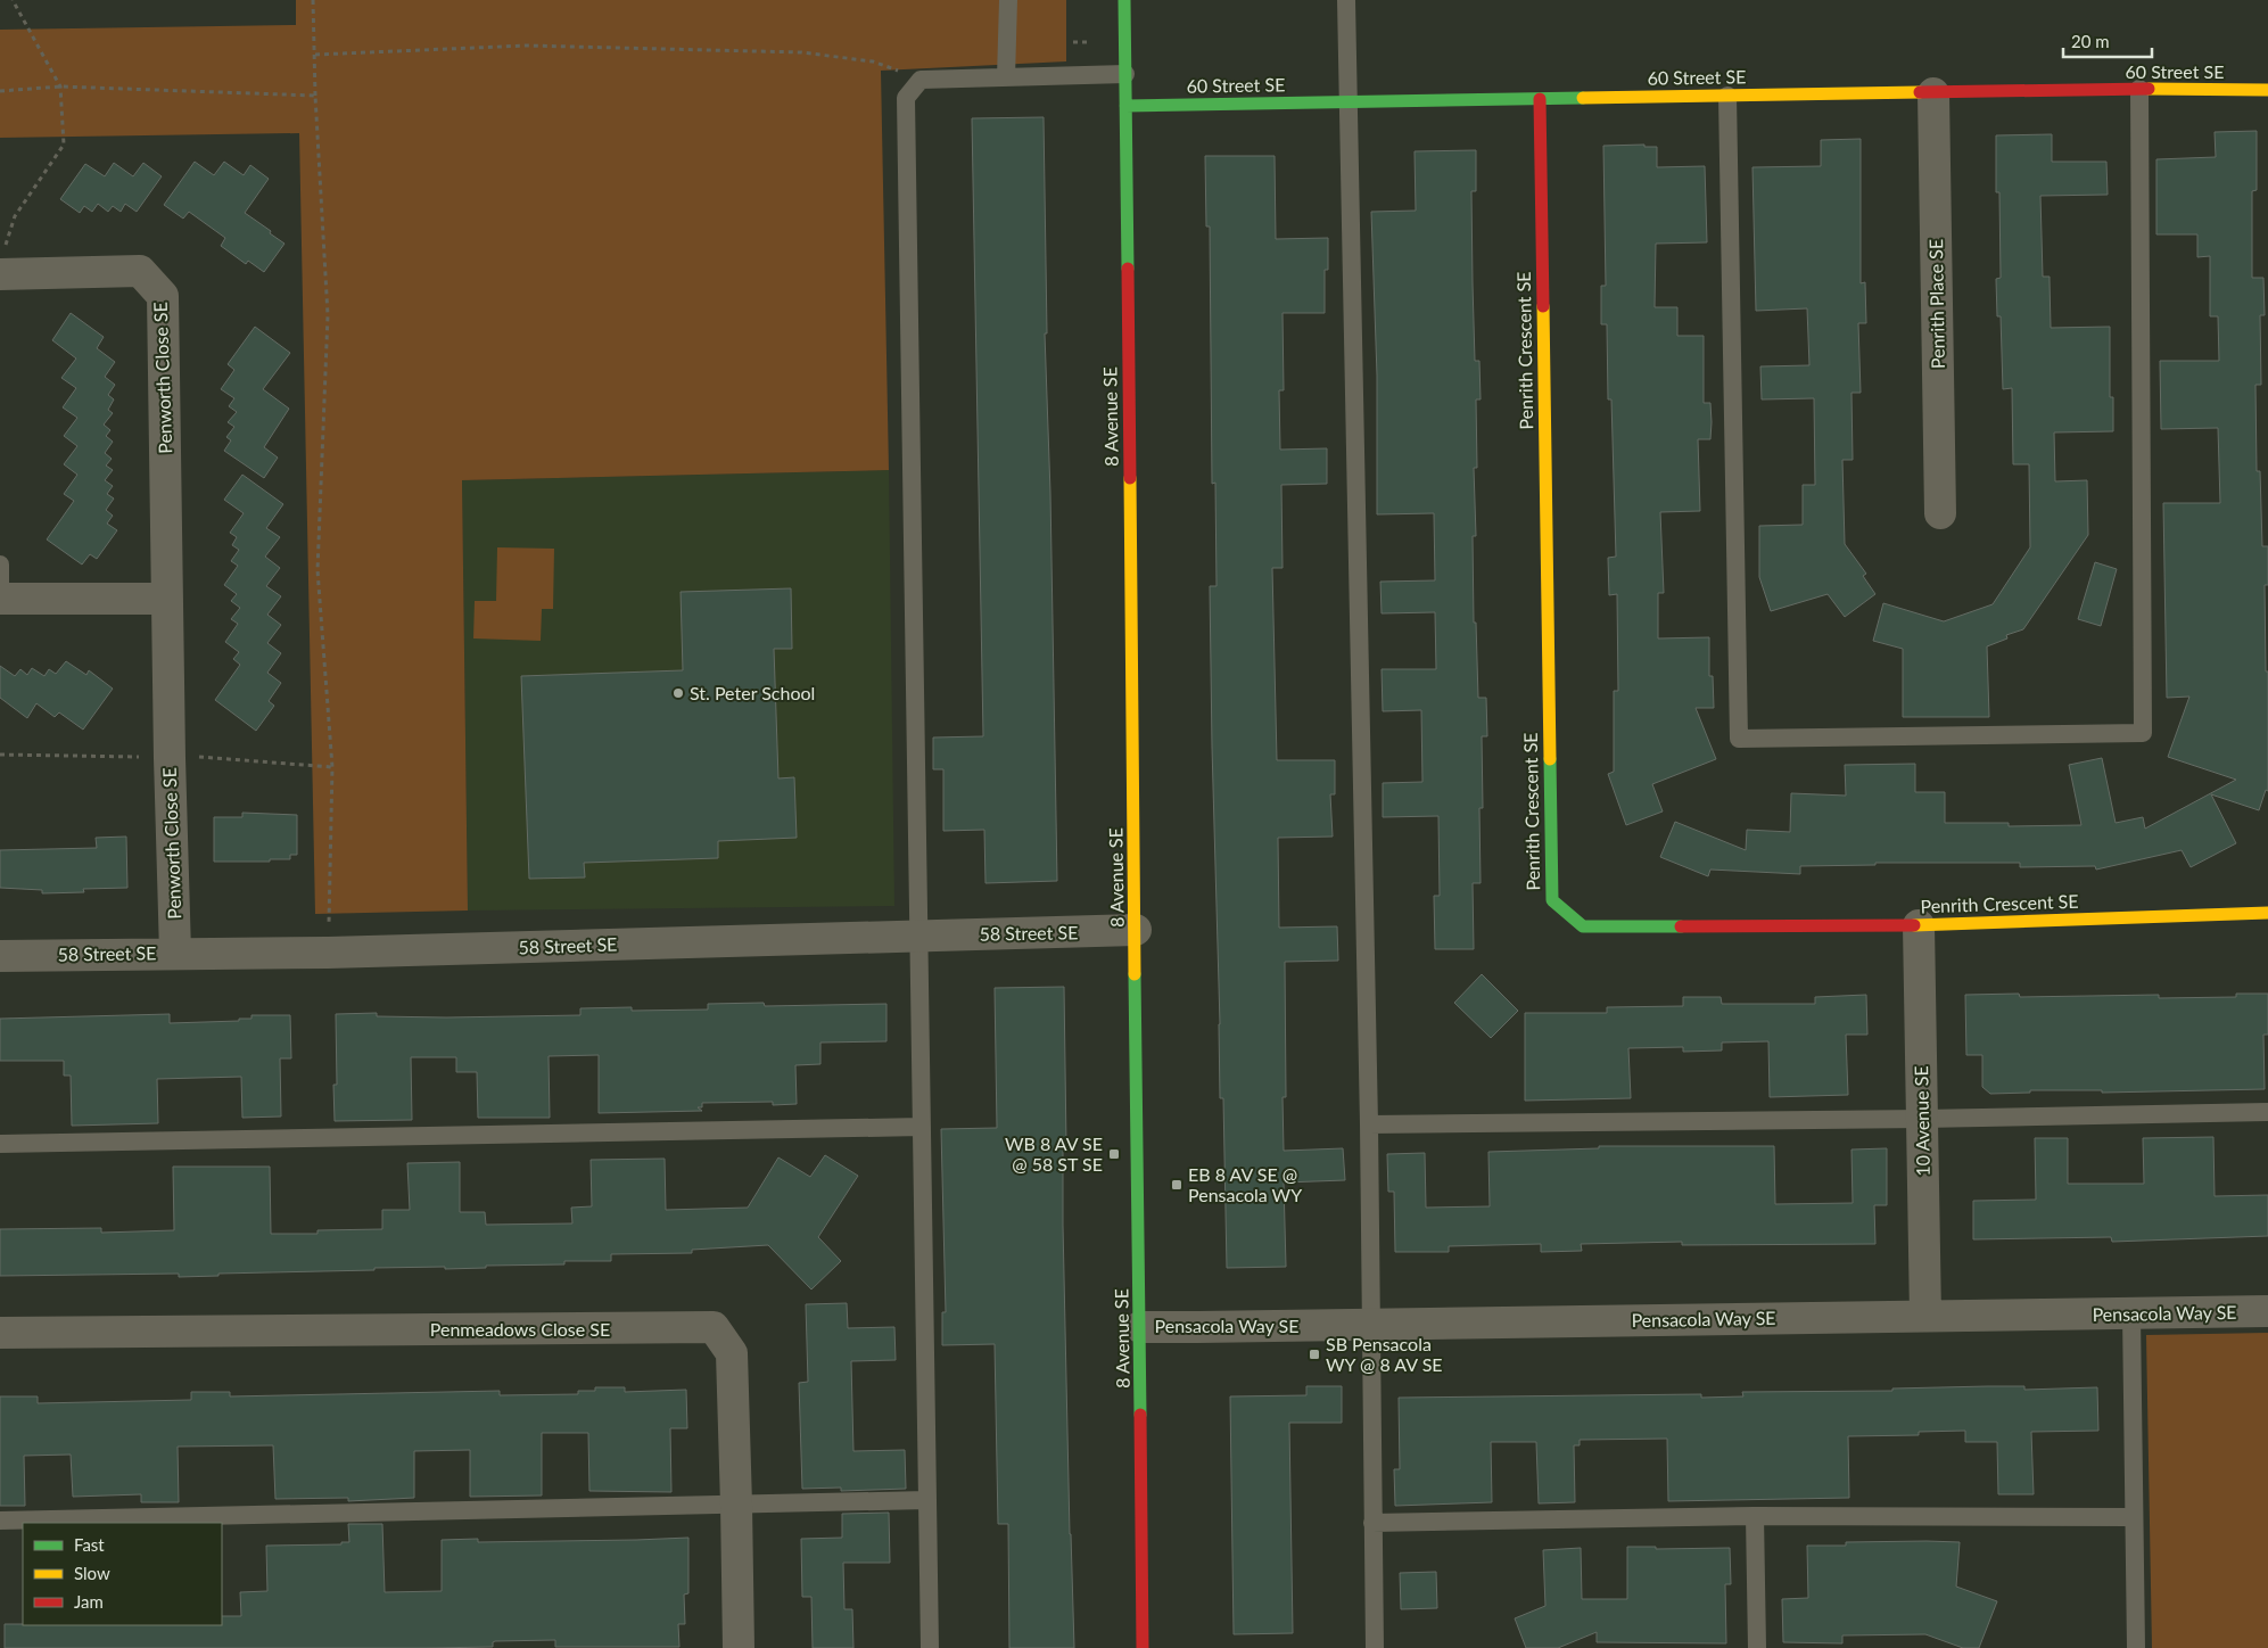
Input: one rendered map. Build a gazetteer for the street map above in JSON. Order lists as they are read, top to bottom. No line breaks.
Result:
{"streets":{"street":["60 Street SE","Penrith Place SE","Penrith Crescent SE","Penworth Close SE","8 Avenue SE","58 Street SE","10 Avenue SE","Pensacola Way SE","Penmeadows Close SE"]},"crossings":[["60 Street SE","Penrith Place SE"],["60 Street SE","Penrith Crescent SE"],["60 Street SE","8 Avenue SE"],["Penrith Crescent SE","10 Avenue SE"],["Penworth Close SE","58 Street SE"],["8 Avenue SE","58 Street SE"],["8 Avenue SE","Pensacola Way SE"],["10 Avenue SE","Pensacola Way SE"]],"places":{"other":["St. Peter School"],"transit":["WB 8 AV SE @ 58 ST SE","EB 8 AV SE @ Pensacola WY","SB Pensacola WY @ 8 AV SE"]},"legend":["Fast","Slow","Jam"],"scale_bar":"20 m"}
